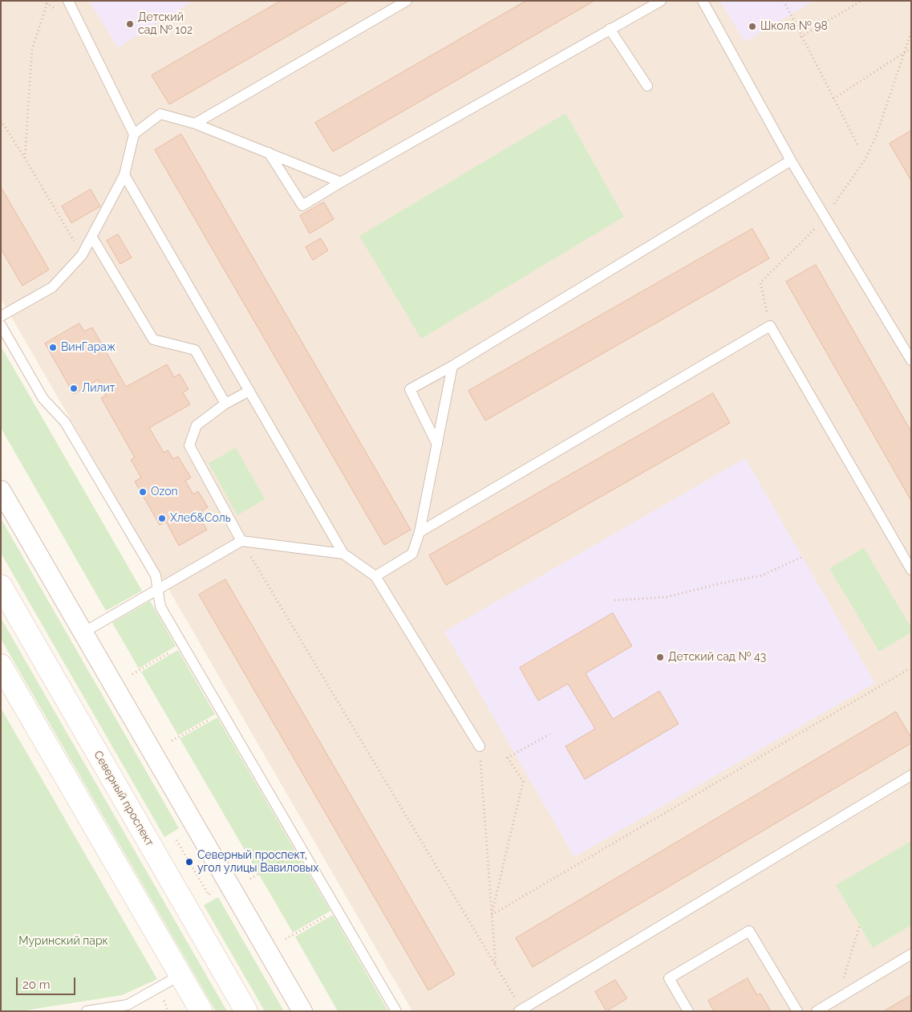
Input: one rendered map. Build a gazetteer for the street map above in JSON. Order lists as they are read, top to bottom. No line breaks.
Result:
{"streets":{"main road":["Северный проспект"]},"parks":["Муринский парк"],"places":["Детский сад № 102","Школа № 98","ВинГараж","Лилит","Ozon","Хлеб&Соль","Детский сад № 43","Северный проспект, угол улицы Вавиловых"],"scale_bar":"20 m"}
